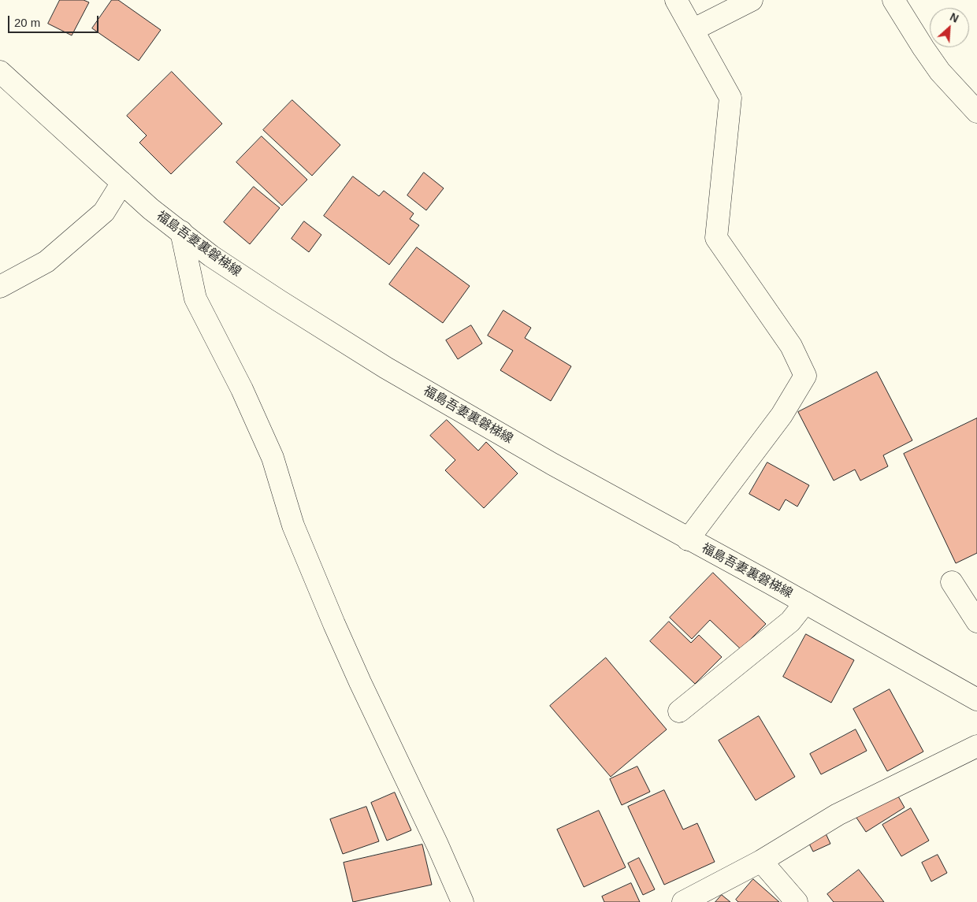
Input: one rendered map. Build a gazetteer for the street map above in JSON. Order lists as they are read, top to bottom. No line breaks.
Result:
{"streets":{"street":["福島吾妻裏磐梯線"]},"scale_bar":"20 m","north":"top right"}
